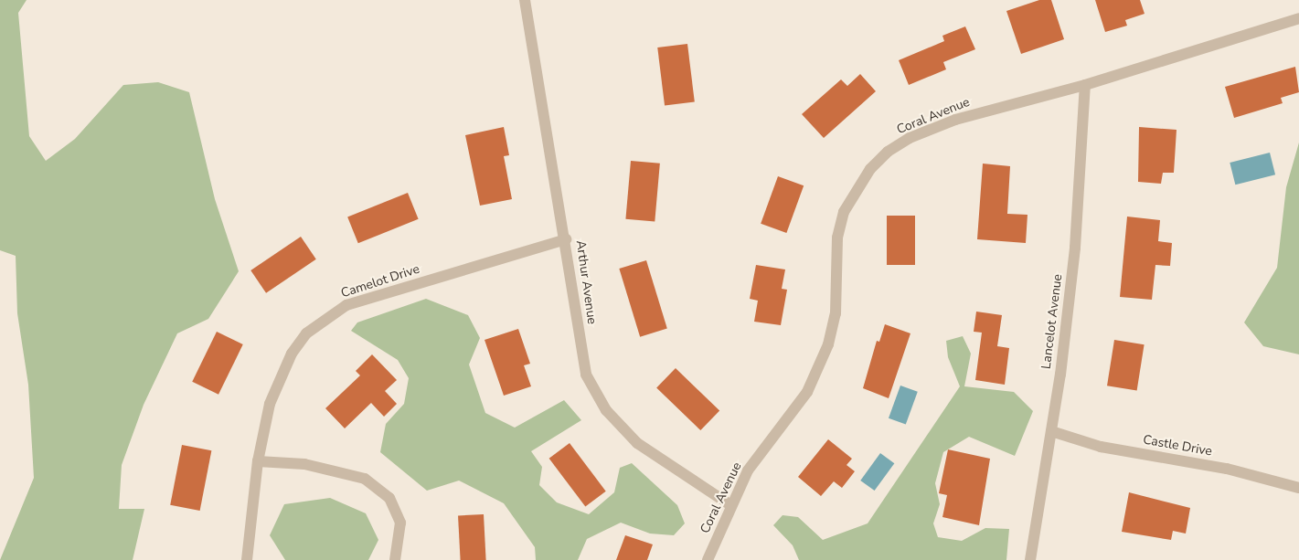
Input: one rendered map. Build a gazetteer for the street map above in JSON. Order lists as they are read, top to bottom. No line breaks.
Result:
{"streets":{"street":["Coral Avenue","Camelot Drive","Arthur Avenue","Lancelot Avenue","Castle Drive"]},"crossings":[["Coral Avenue","Arthur Avenue"],["Coral Avenue","Lancelot Avenue"],["Camelot Drive","Arthur Avenue"],["Lancelot Avenue","Castle Drive"]]}
